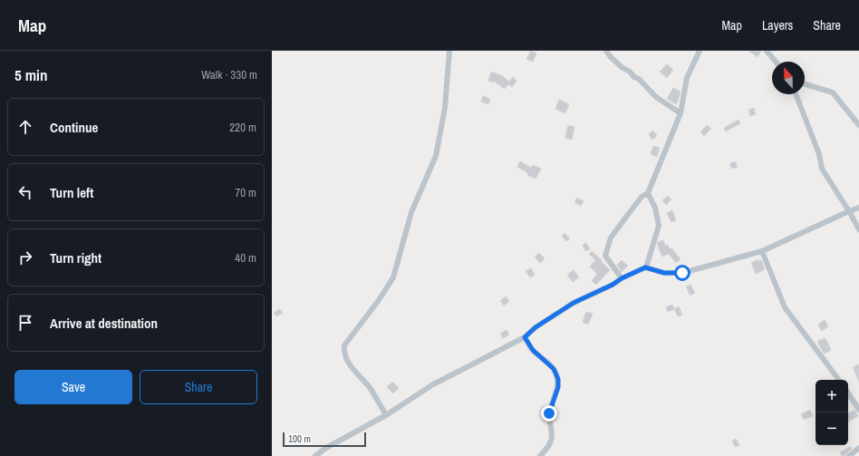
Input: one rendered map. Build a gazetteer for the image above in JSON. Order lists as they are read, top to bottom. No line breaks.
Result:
{"scale_bar":"100 m","north":"top","page":{"header":"Map","nav":["Map","Layers","Share"],"heading":["5 min","Walk · 330 m"],"list":[["Continue","220 m"],["Turn left","70 m"],["Turn right","40 m"],"Arrive at destination"],"buttons":["Save","Share"],"map_buttons":["+","−"],"scale":"100 m"}}
